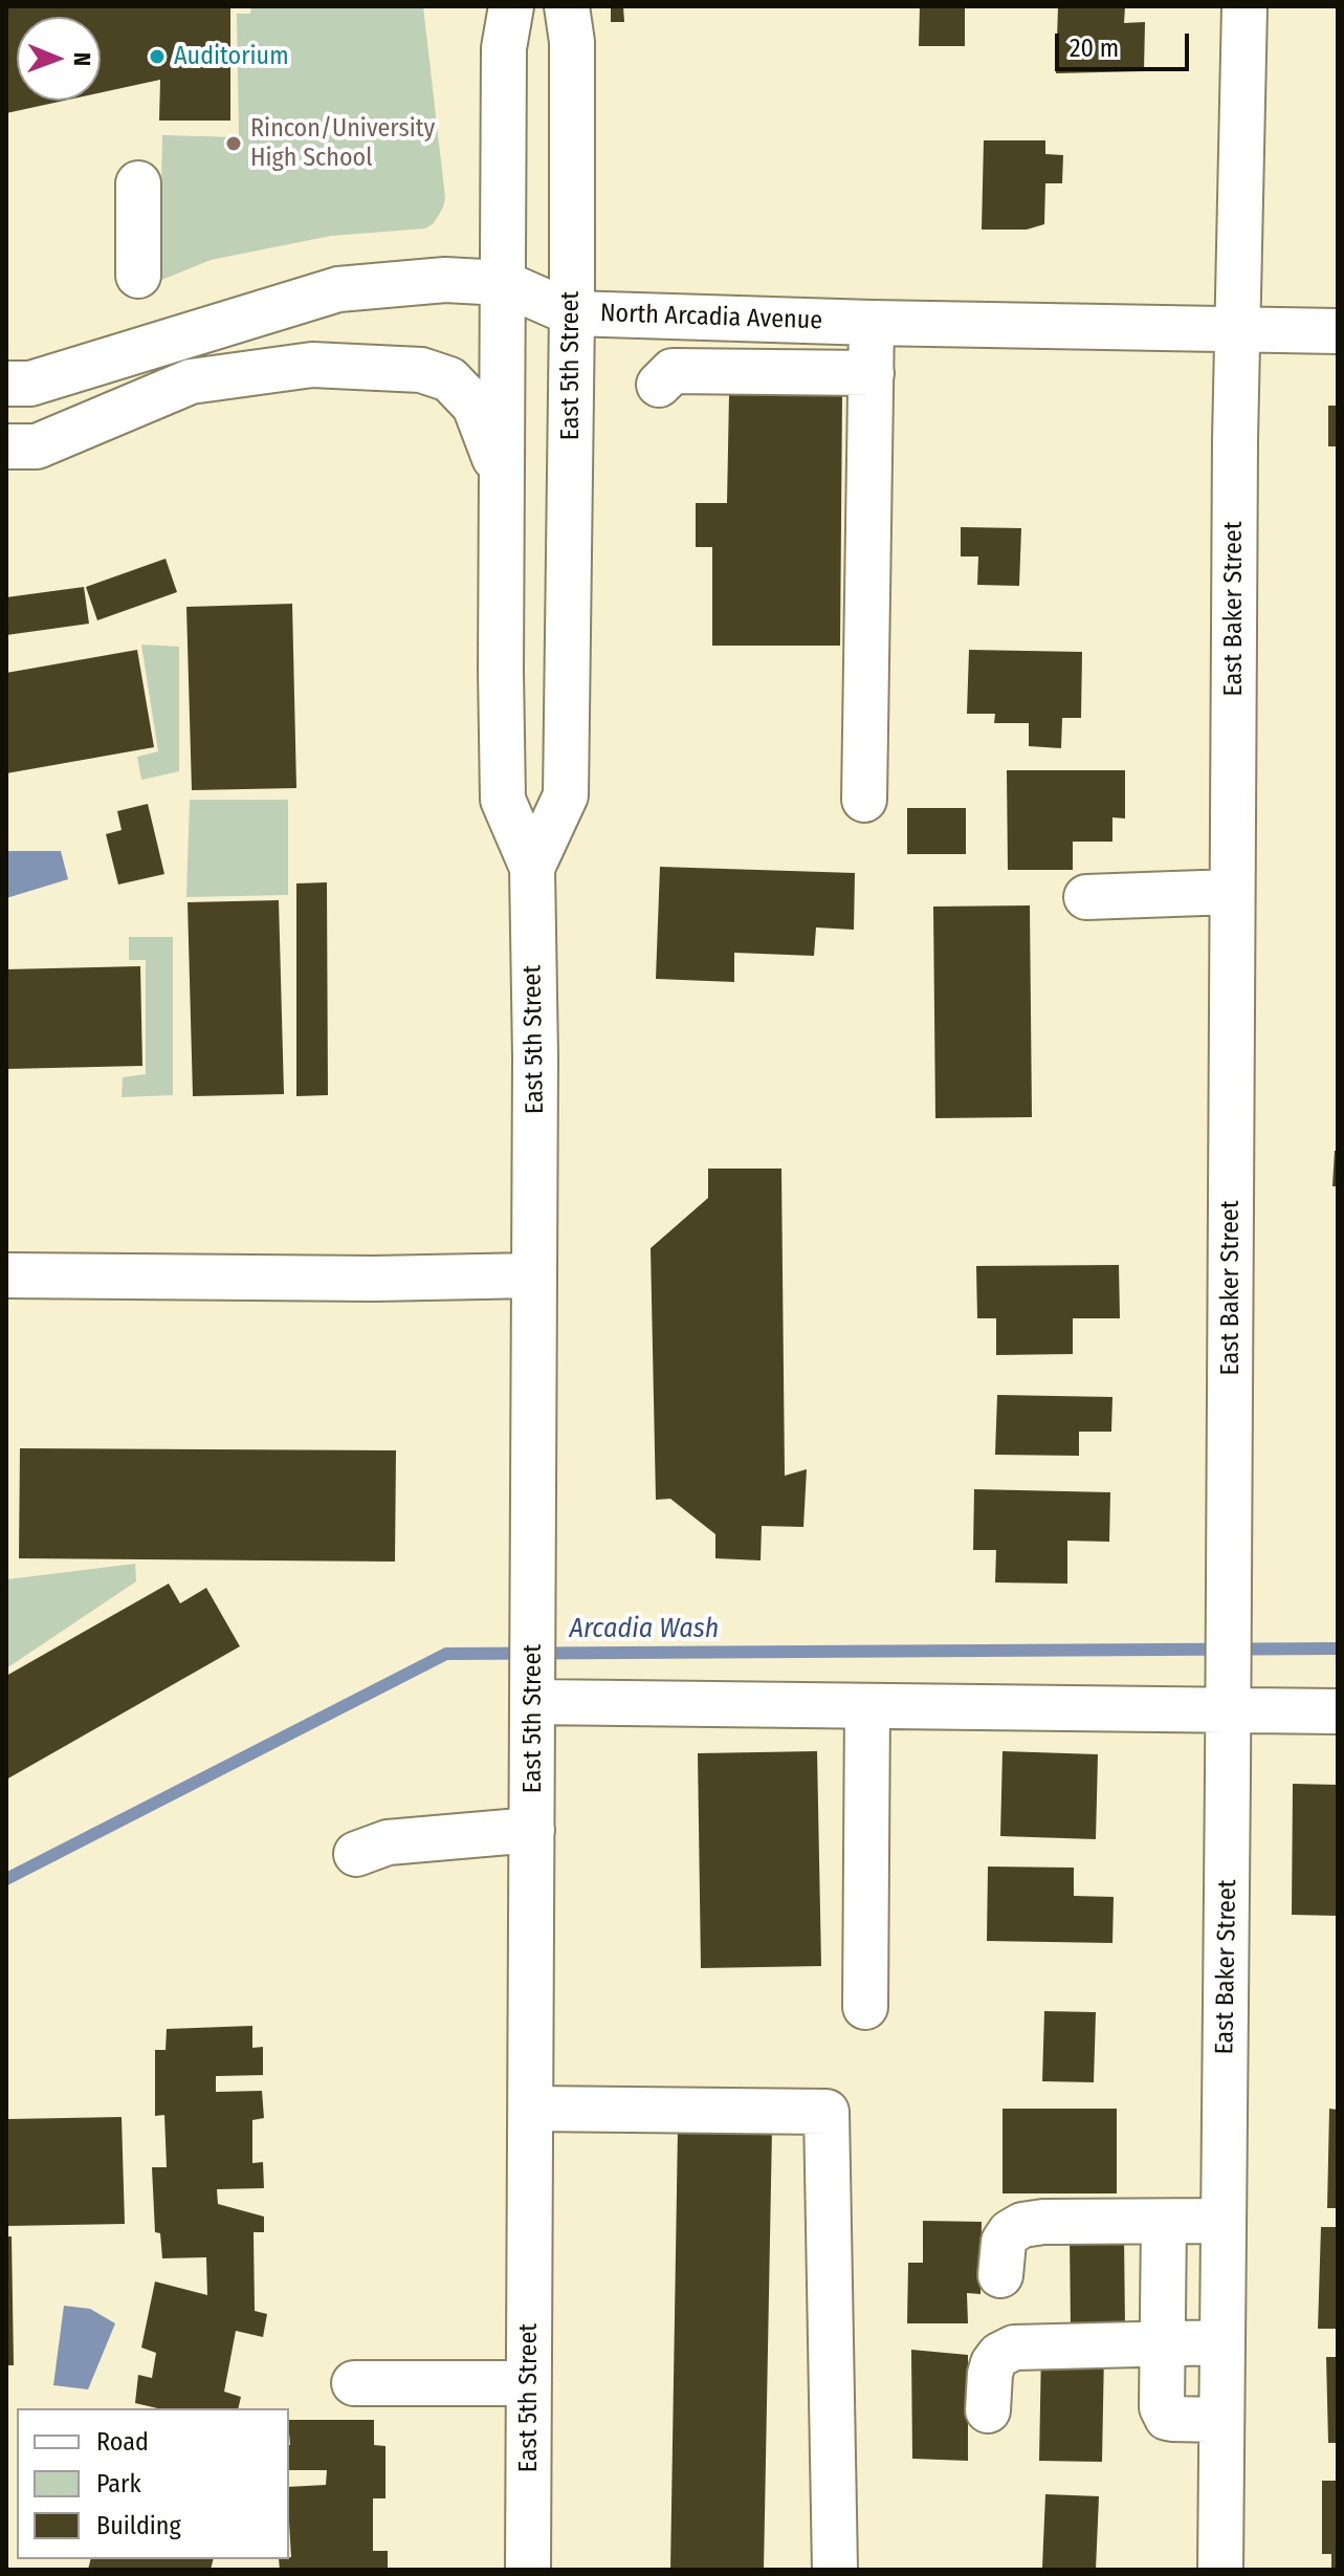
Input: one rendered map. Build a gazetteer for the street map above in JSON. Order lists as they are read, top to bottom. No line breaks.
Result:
{"streets":{"street":["North Arcadia Avenue","East 5th Street","East Baker Street"]},"crossings":[["North Arcadia Avenue","East 5th Street"],["North Arcadia Avenue","East Baker Street"]],"water":["Arcadia Wash"],"places":["Auditorium","Rincon/University High School"],"legend":["Road","Park","Building"],"scale_bar":"20 m","north":"right"}
